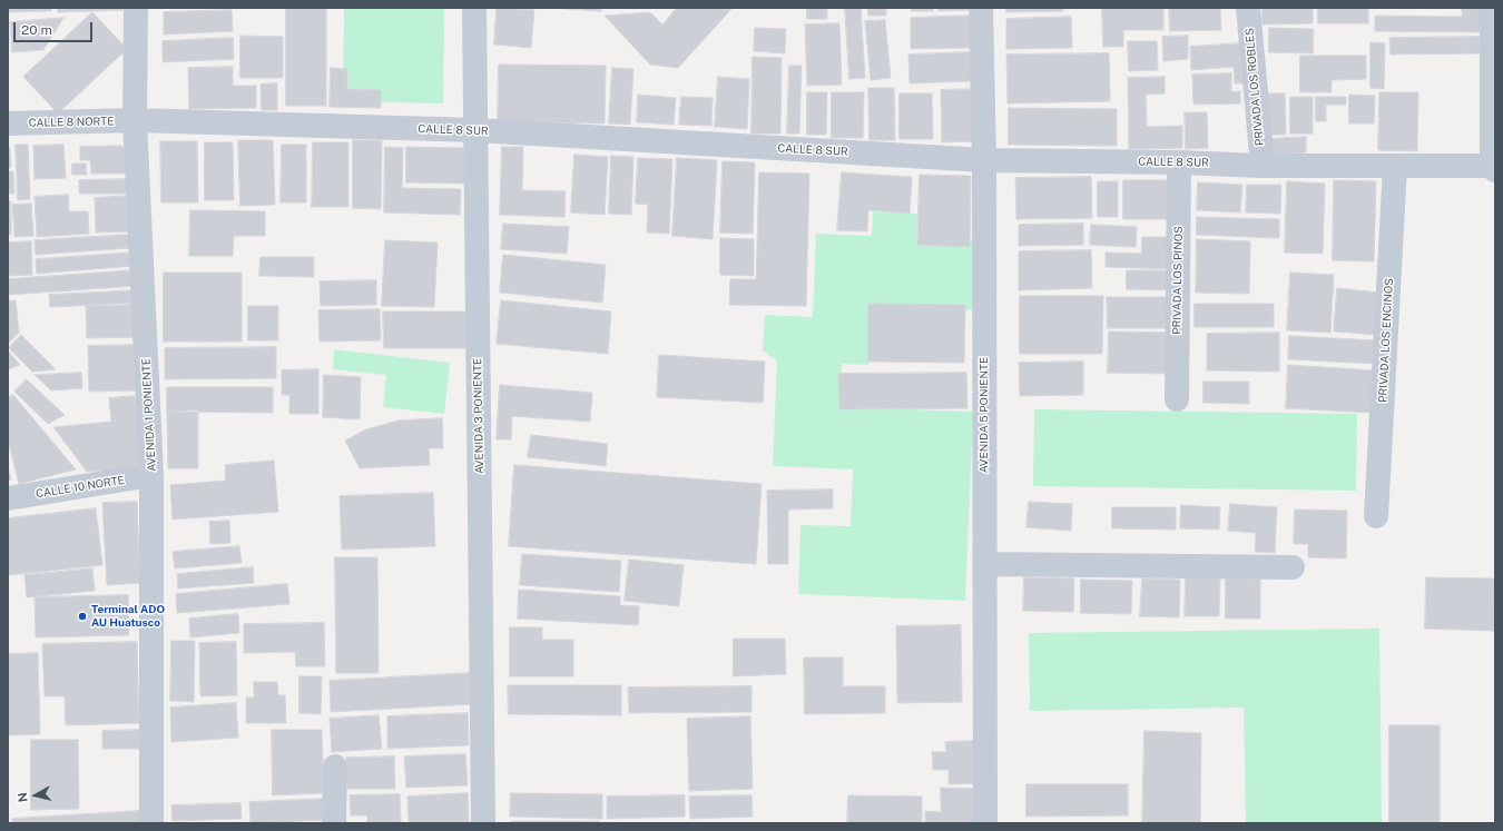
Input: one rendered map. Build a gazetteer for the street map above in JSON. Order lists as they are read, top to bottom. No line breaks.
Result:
{"streets":{"street":["PRIVADA LOS ROBLES","CALLE 8 NORTE","CALLE 8 SUR","PRIVADA LOS PINOS","PRIVADA LOS ENCINOS","AVENIDA 1 PONIENTE","AVENIDA 5 PONIENTE","AVENIDA 3 PONIENTE","CALLE 10 NORTE"]},"crossings":[["PRIVADA LOS ROBLES","CALLE 8 SUR"],["CALLE 8 NORTE","CALLE 8 SUR"],["CALLE 8 NORTE","AVENIDA 1 PONIENTE"],["CALLE 8 SUR","PRIVADA LOS PINOS"],["CALLE 8 SUR","PRIVADA LOS ENCINOS"],["CALLE 8 SUR","AVENIDA 1 PONIENTE"],["CALLE 8 SUR","AVENIDA 5 PONIENTE"],["CALLE 8 SUR","AVENIDA 3 PONIENTE"],["AVENIDA 1 PONIENTE","CALLE 10 NORTE"]],"places":["Terminal ADO AU Huatusco"],"scale_bar":"20 m","north":"left"}
